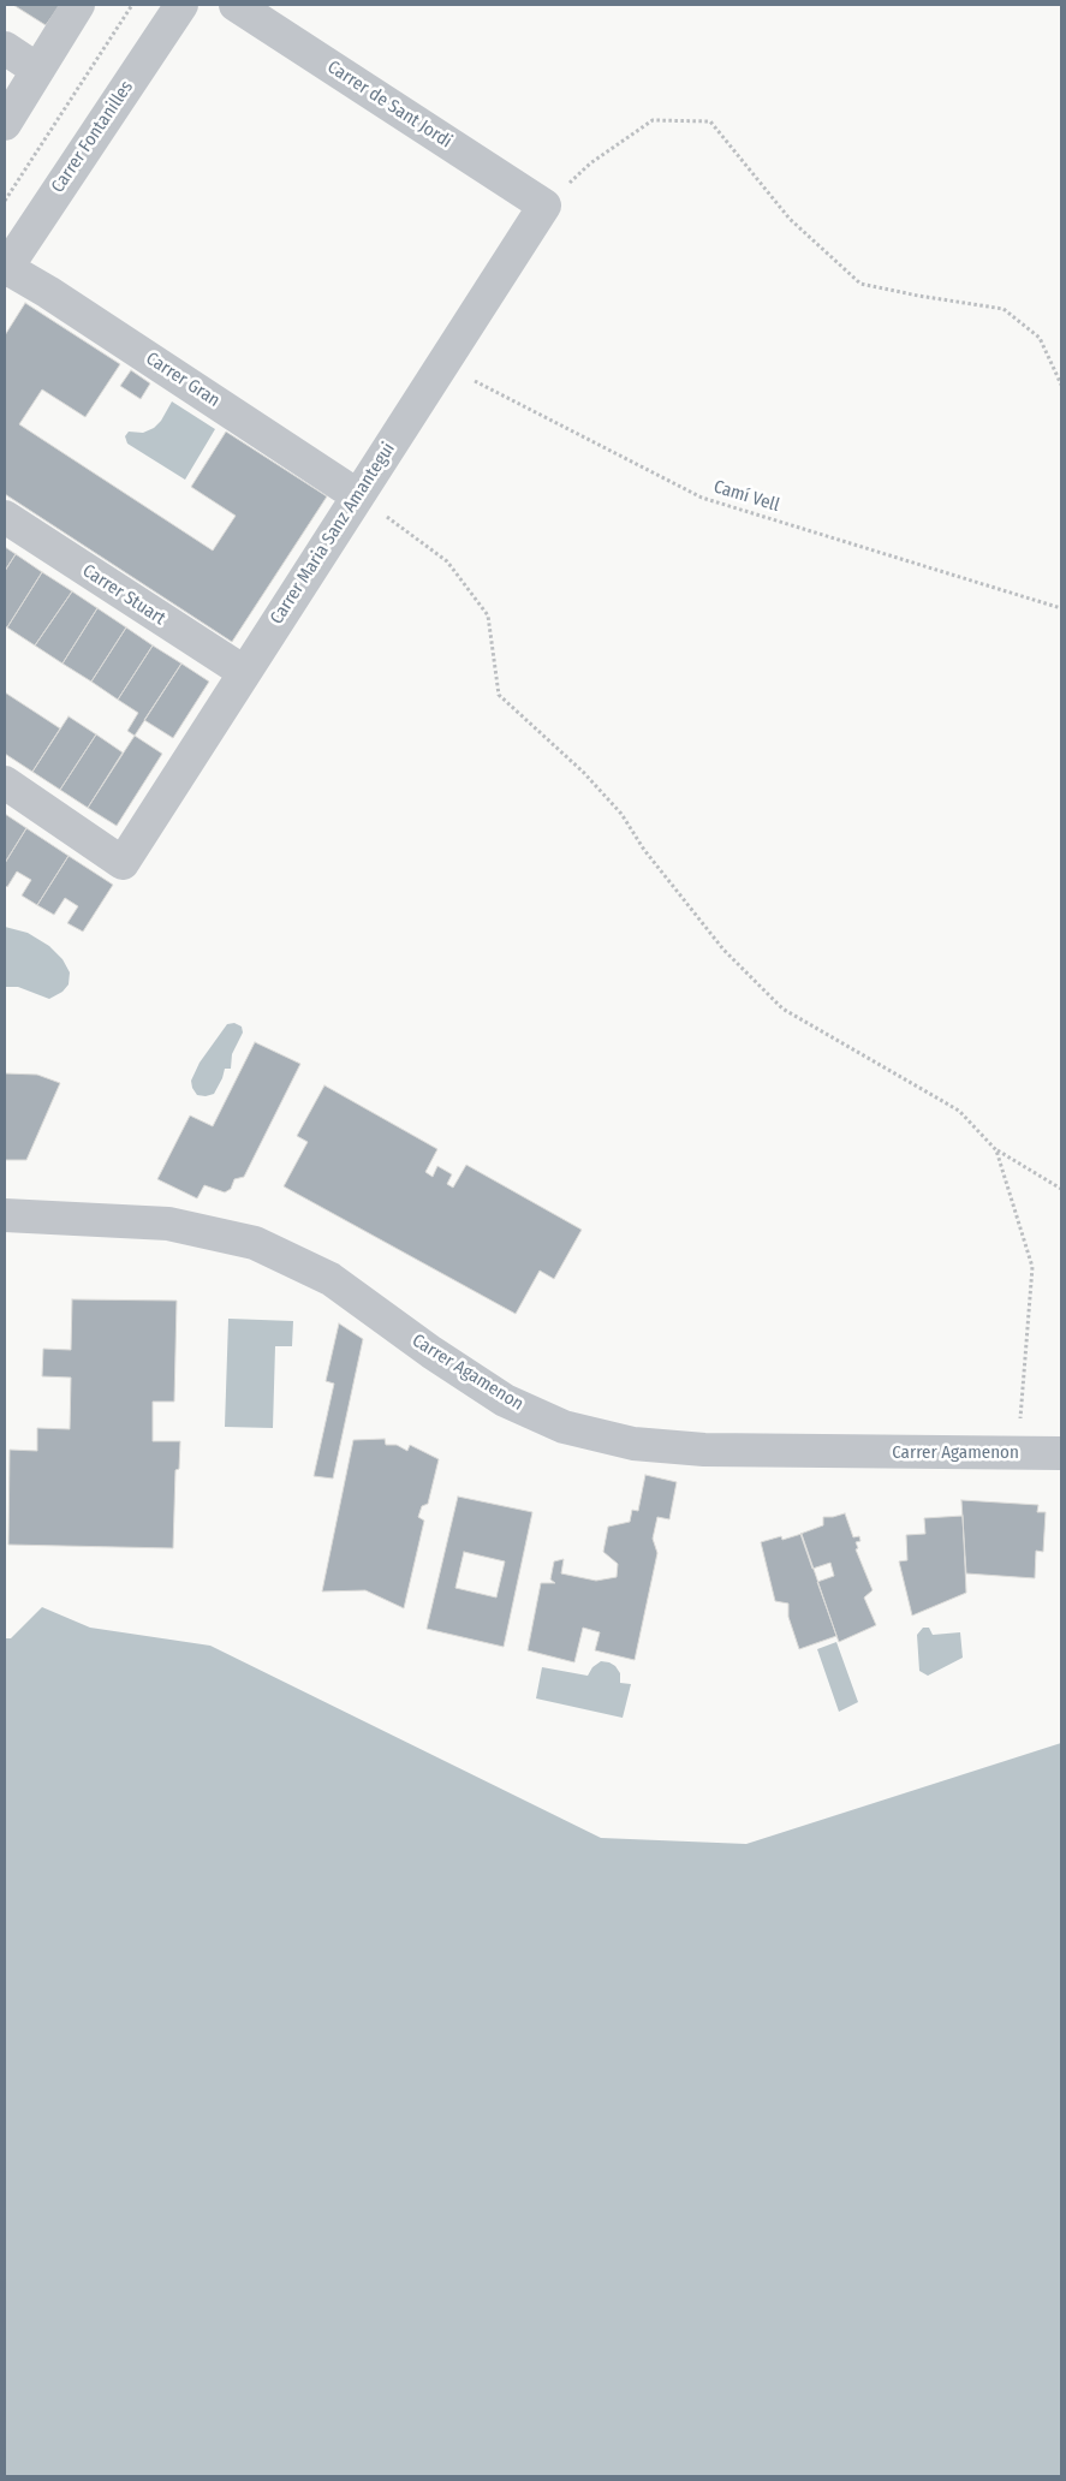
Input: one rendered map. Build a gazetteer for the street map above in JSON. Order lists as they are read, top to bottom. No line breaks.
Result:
{"streets":{"street":["Carrer de Sant Jordi","Carrer Fontanilles","Carrer Gran","Carrer Maria Sanz Amantegui","Carrer Stuart","Carrer Agamenon"],"path":["Camí Vell"]},"crossings":[["Carrer de Sant Jordi","Carrer Maria Sanz Amantegui"],["Carrer Fontanilles","Carrer Gran"],["Carrer Gran","Carrer Maria Sanz Amantegui"],["Camí Vell","Carrer Maria Sanz Amantegui"],["Carrer Maria Sanz Amantegui","Carrer Stuart"]]}
